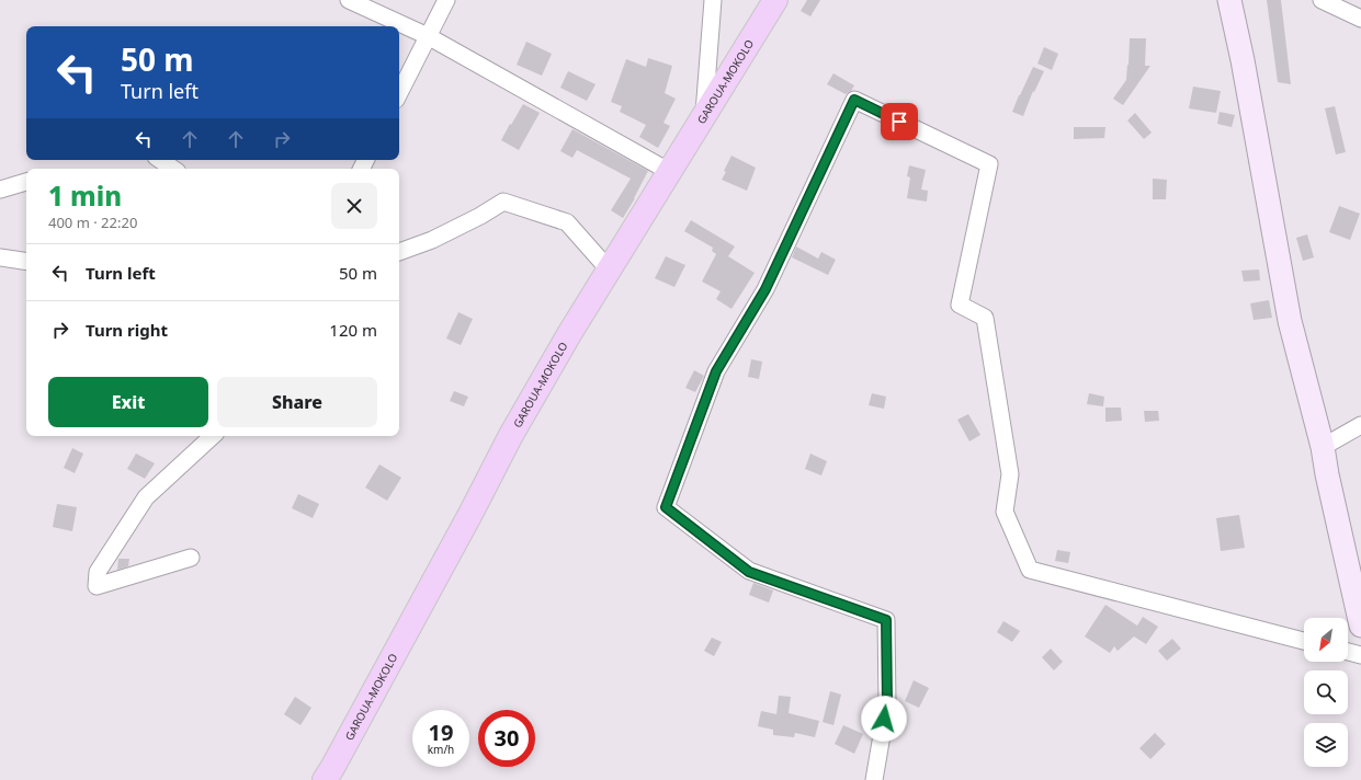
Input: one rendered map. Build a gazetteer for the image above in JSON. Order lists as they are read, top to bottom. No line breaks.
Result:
{"streets":{"main road":["GAROUA-MOKOLO"]},"north":"bottom left","page":{"turn":["50 m","Turn left"],"heading":["1 min","400 m · 22:20"],"list":[{"name":"Turn left","value":"50 m"},{"name":"Turn right","value":"120 m"}],"buttons":["Exit","Share"],"speed":"19 km/h","limit":"30"}}
